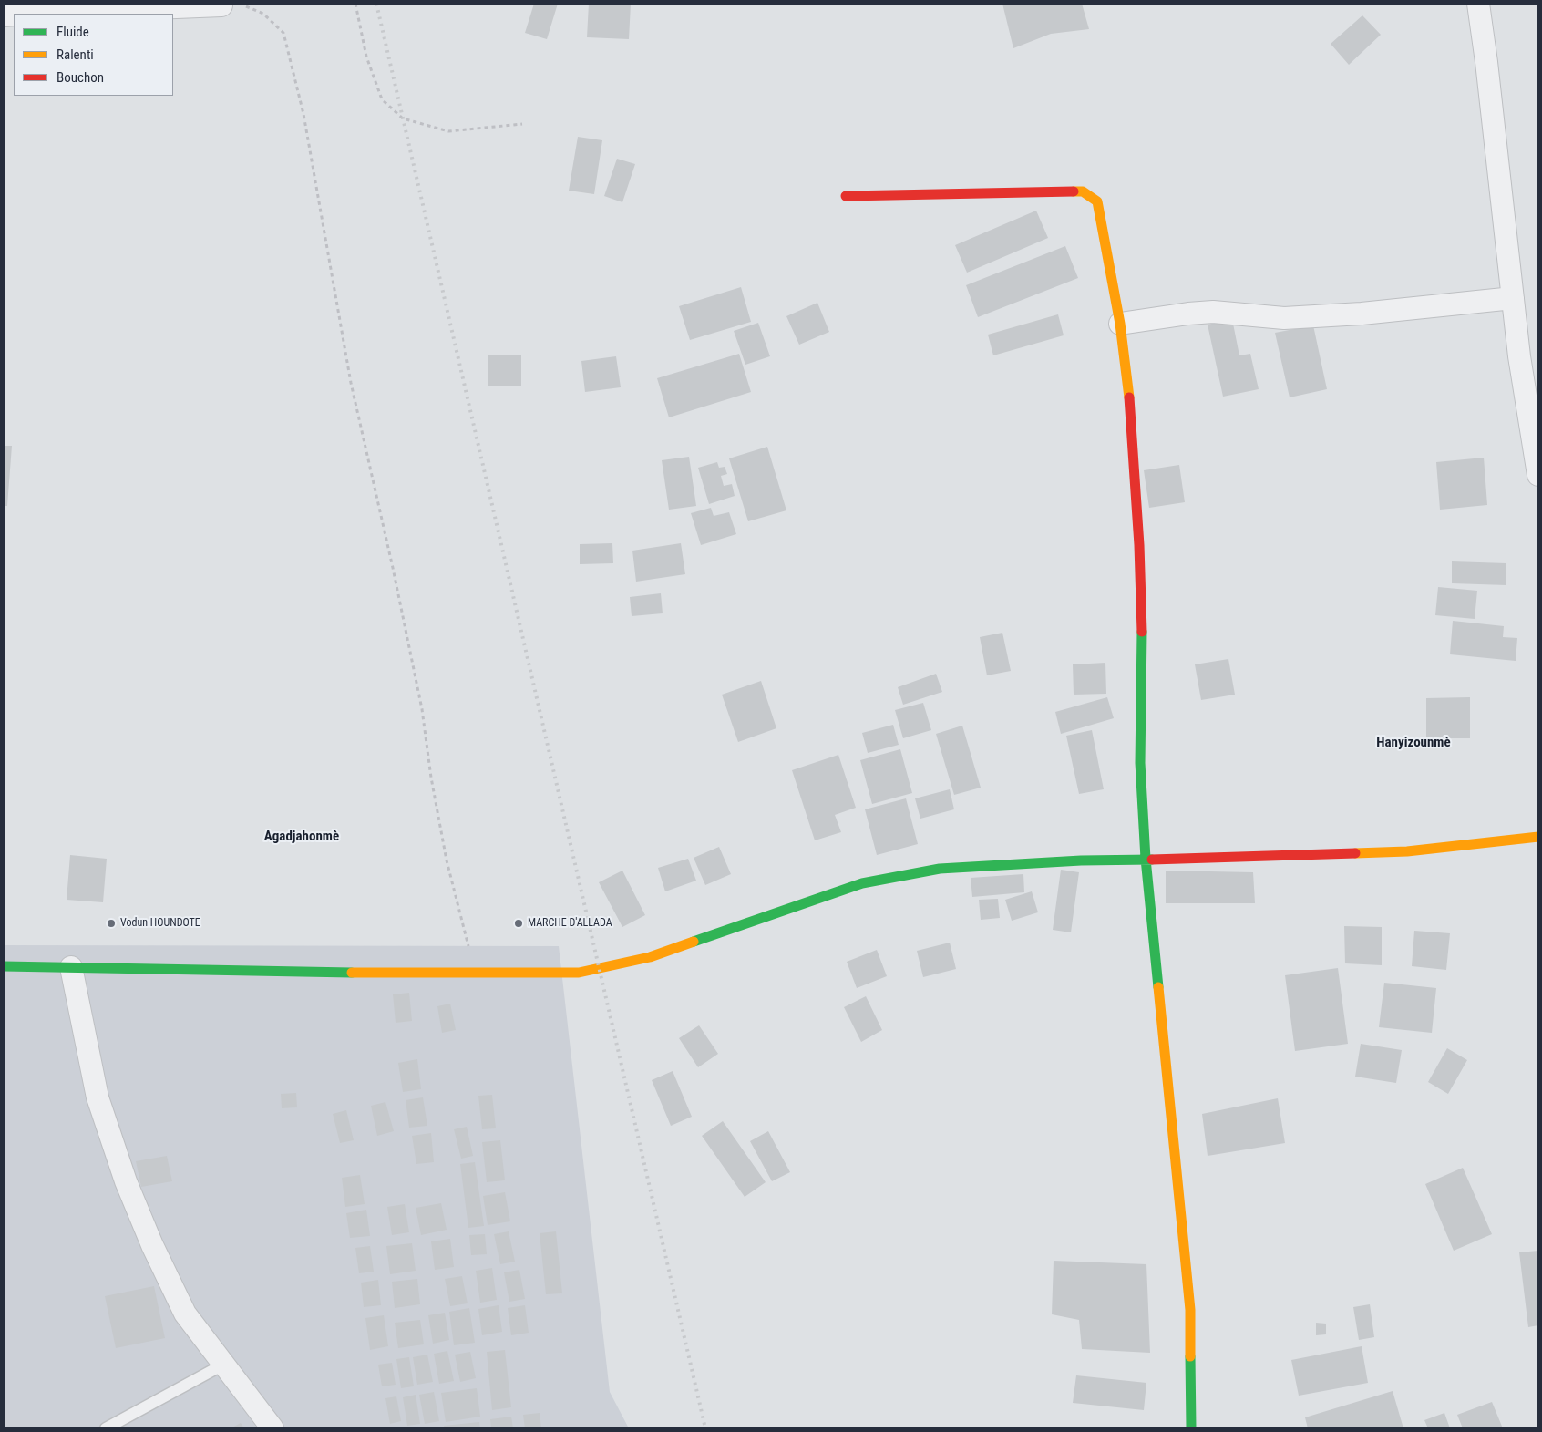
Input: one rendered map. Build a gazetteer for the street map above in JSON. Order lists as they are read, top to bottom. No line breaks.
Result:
{"districts":["Hanyizounmè","Agadjahonmè"],"places":["Vodun HOUNDOTE","MARCHE D'ALLADA"],"legend":["Fluide","Ralenti","Bouchon"]}
